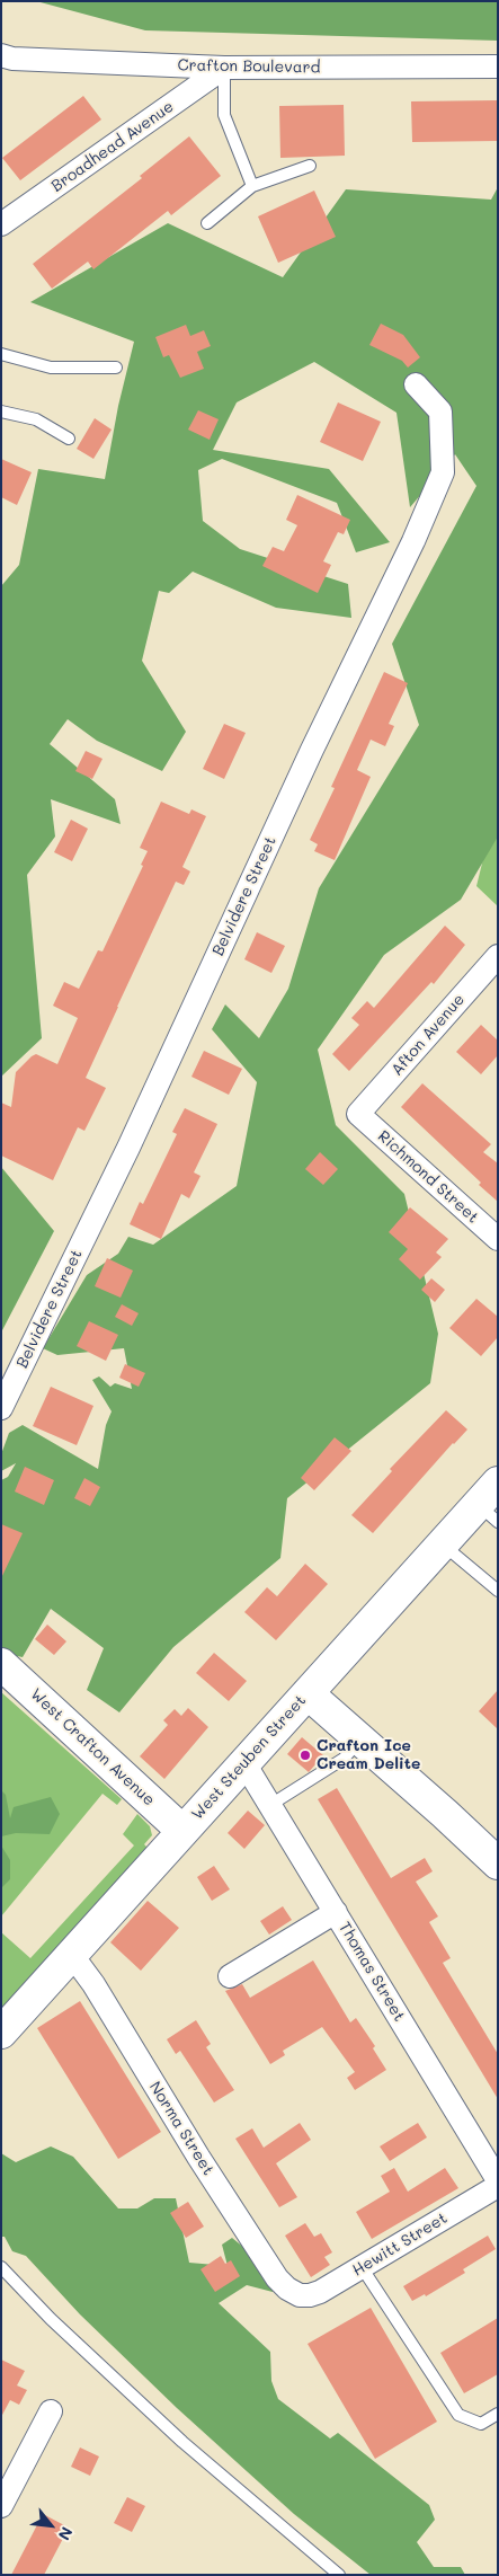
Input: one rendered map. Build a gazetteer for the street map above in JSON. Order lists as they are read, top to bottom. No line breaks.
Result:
{"streets":{"main road":["West Crafton Avenue","West Steuben Street"],"street":["Crafton Boulevard","Broadhead Avenue","Belvidere Street","Afton Avenue","Richmond Street","Thomas Street","Norma Street","Hewitt Street"]},"crossings":[["Crafton Boulevard","Broadhead Avenue"],["Afton Avenue","Richmond Street"],["West Crafton Avenue","West Steuben Street"],["West Steuben Street","Thomas Street"],["West Steuben Street","Norma Street"],["Norma Street","Hewitt Street"]],"places":["Crafton Ice Cream Delite"],"north":"bottom right"}
